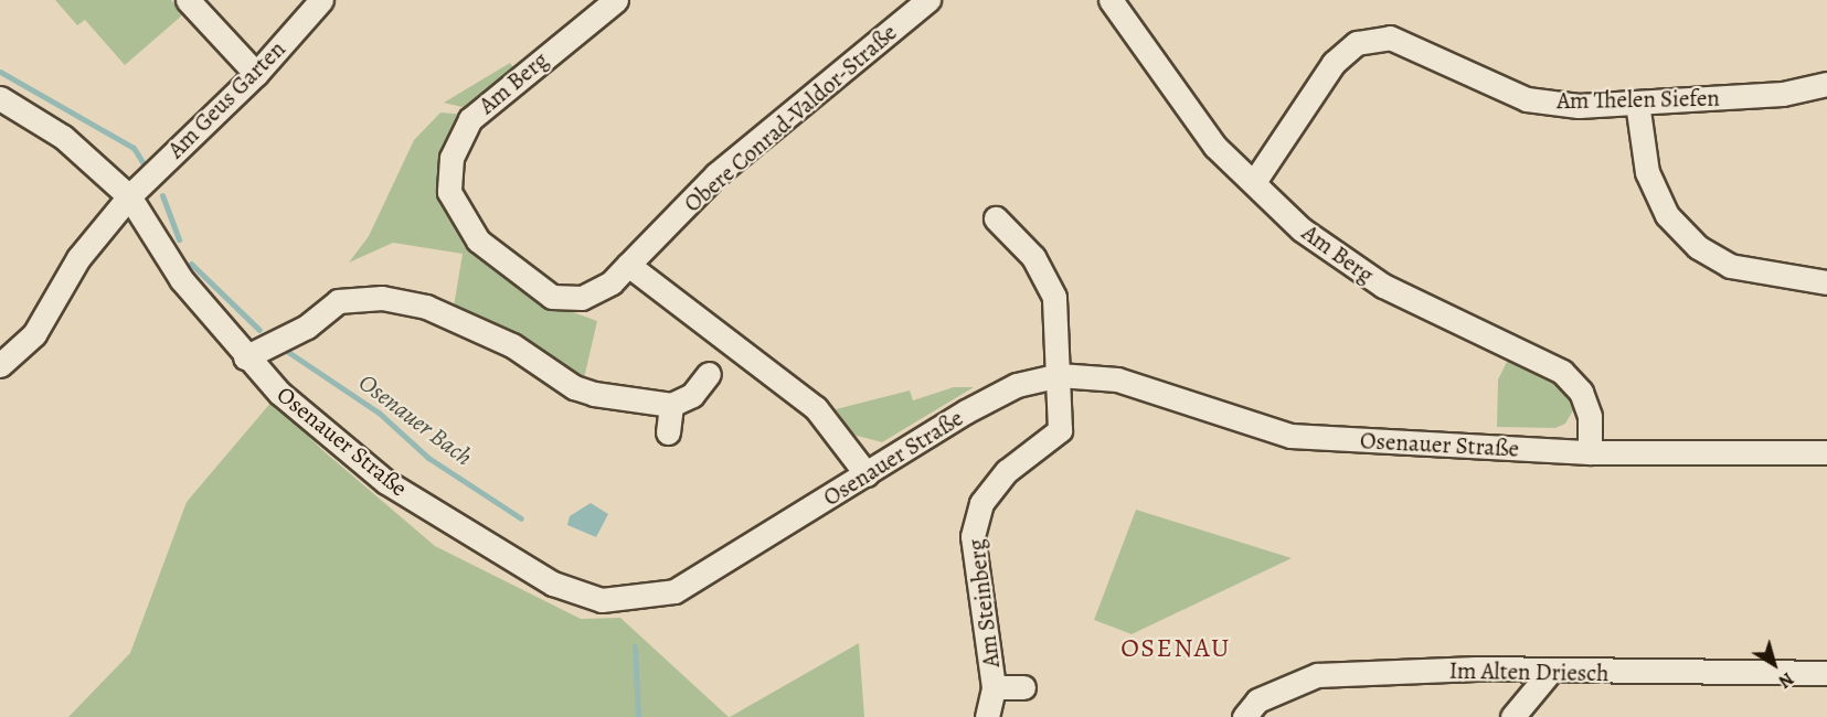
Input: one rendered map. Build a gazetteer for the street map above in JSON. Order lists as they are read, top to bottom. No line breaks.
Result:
{"streets":{"street":["Am Berg","Am Geus Garten","Am Thelen Siefen","Obere Conrad-Valdor-Straße","Osenauer Straße","Am Steinberg","Im Alten Driesch"]},"crossings":[["Am Berg","Am Thelen Siefen"],["Am Berg","Obere Conrad-Valdor-Straße"],["Am Berg","Osenauer Straße"],["Am Geus Garten","Osenauer Straße"],["Osenauer Straße","Am Steinberg"]],"districts":["OSENAU"],"water":["Osenauer Bach"],"north":"bottom right"}
